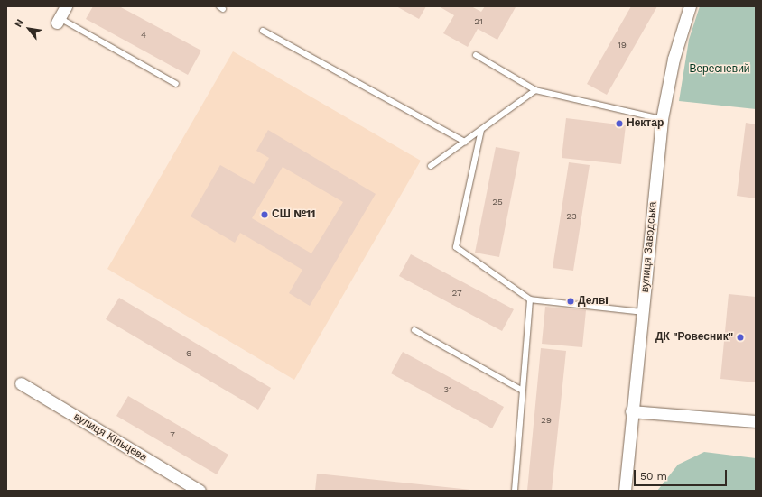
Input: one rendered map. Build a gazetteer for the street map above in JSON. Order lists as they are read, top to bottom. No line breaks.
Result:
{"streets":{"street":["вулиця Заводська","вулиця Кільцева"]},"parks":["Вересневий"],"places":["Нектар","СШ №11","Делвi","ДК \"Ровесник\""],"house_numbers":["21","4","19","25","23","27","6","31","29","7"],"scale_bar":"50 m","north":"top left"}
